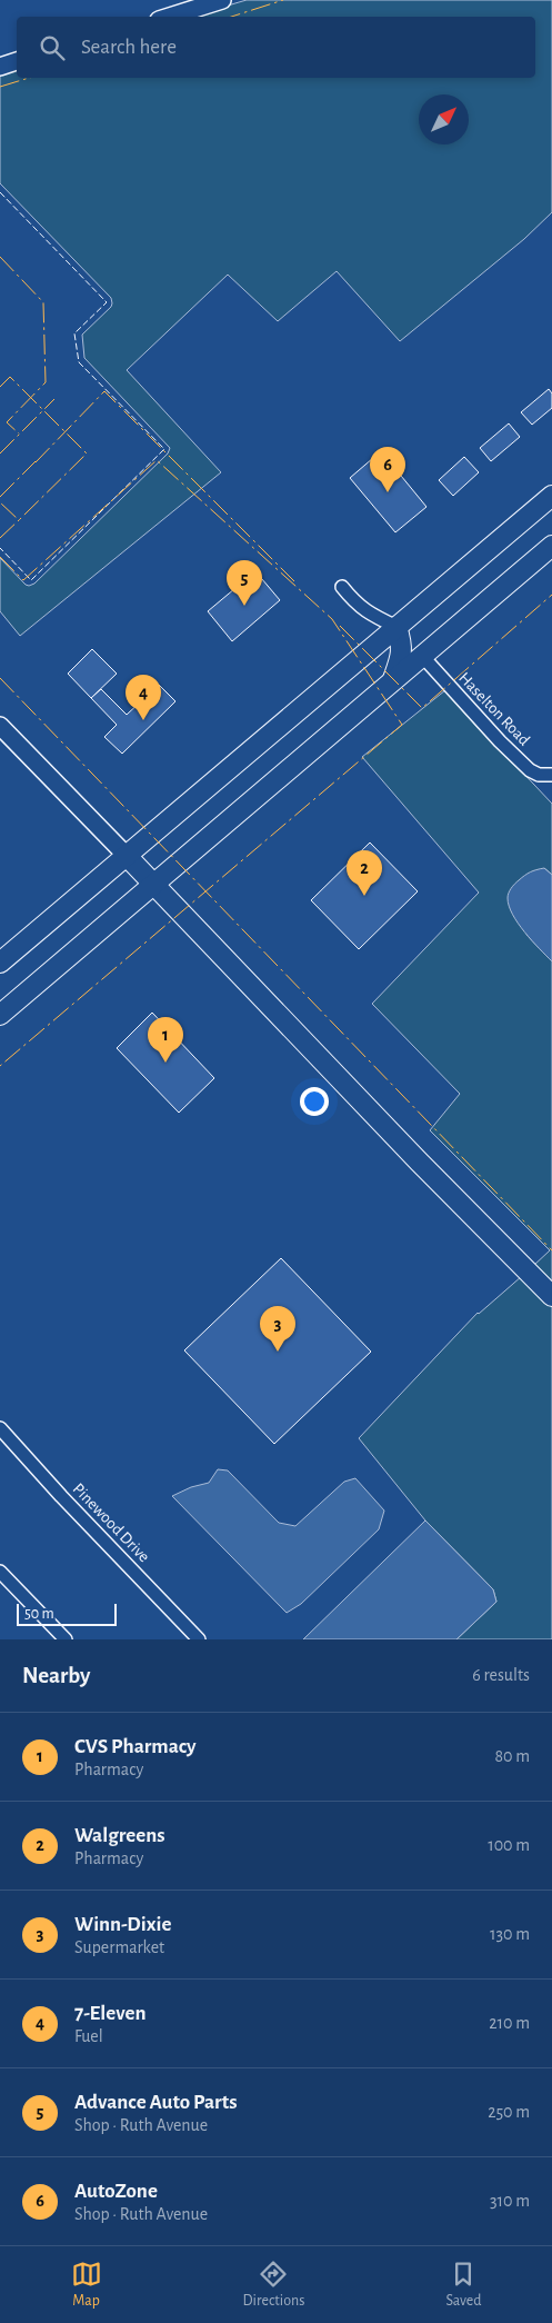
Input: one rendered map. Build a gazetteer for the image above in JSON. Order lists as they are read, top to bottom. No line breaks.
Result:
{"streets":{"street":["Haselton Road","Pinewood Drive"]},"scale_bar":"50 m","north":"top right","page":{"search":"Search here","pins":["6","5","4","2","1","3"],"scale":"50 m","heading":["Nearby","6 results"],"list":[{"mark":"1","name":"CVS Pharmacy","note":"Pharmacy","value":"80 m"},{"mark":"2","name":"Walgreens","note":"Pharmacy","value":"100 m"},{"mark":"3","name":"Winn-Dixie","note":"Supermarket","value":"130 m"},{"mark":"4","name":"7-Eleven","note":"Fuel","value":"210 m"},{"mark":"5","name":"Advance Auto Parts","note":"Shop · Ruth Avenue","value":"250 m"},{"mark":"6","name":"AutoZone","note":"Shop · Ruth Avenue","value":"310 m"}],"nav":["Map","Directions","Saved"]}}
